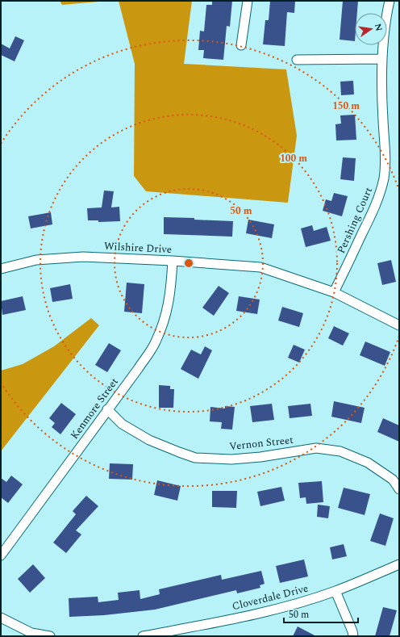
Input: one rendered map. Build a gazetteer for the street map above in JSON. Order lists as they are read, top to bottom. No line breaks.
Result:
{"streets":{"street":["Pershing Court","Wilshire Drive","Kenmore Street","Vernon Street","Cloverdale Drive"]},"crossings":[["Pershing Court","Wilshire Drive"],["Wilshire Drive","Kenmore Street"],["Kenmore Street","Vernon Street"]],"scale_bar":"50 m","north":"right","rings":["150 m","100 m","50 m"]}
